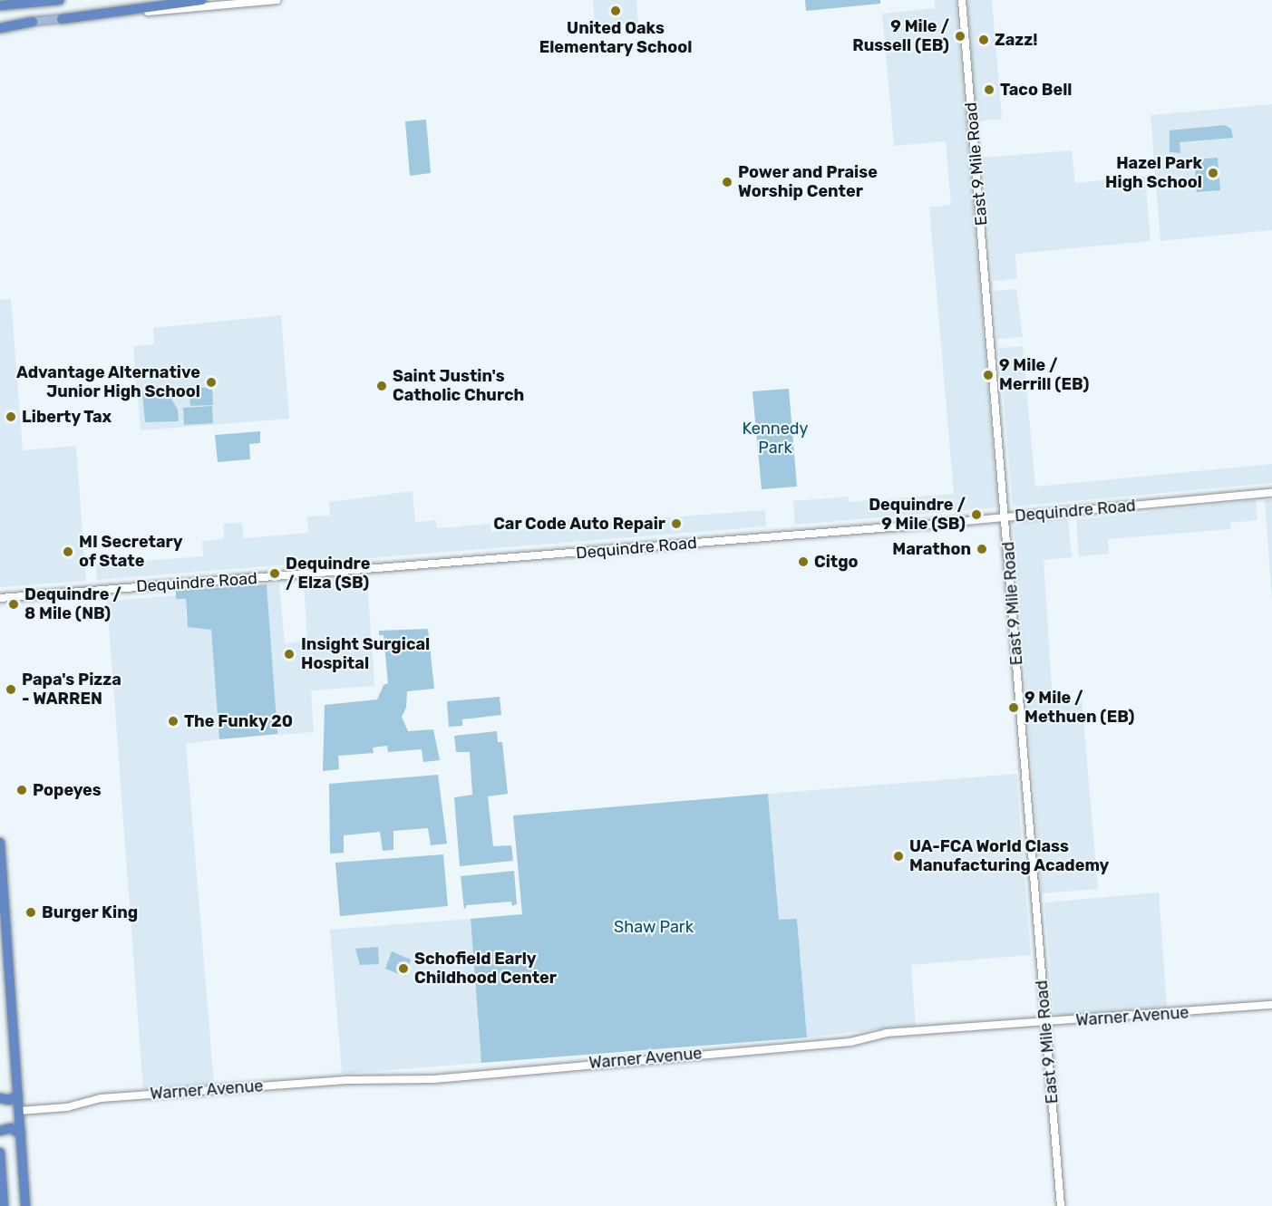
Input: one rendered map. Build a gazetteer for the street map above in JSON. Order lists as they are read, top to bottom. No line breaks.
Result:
{"streets":{"main road":["East 9 Mile Road","Dequindre Road","Warner Avenue"]},"crossings":[["East 9 Mile Road","Dequindre Road"],["East 9 Mile Road","Warner Avenue"]],"parks":["Kennedy Park","Shaw Park"],"places":["United Oaks Elementary School","9 Mile / Russell (EB)","Zazz!","Taco Bell","Hazel Park High School","Power and Praise Worship Center","9 Mile / Merrill (EB)","Advantage Alternative Junior High School","Saint Justin's Catholic Church","Liberty Tax","Dequindre / 9 Mile (SB)","Car Code Auto Repair","Marathon","MI Secretary of State","Citgo","Dequindre / Elza (SB)","Dequindre / 8 Mile (NB)","Insight Surgical Hospital","Papa's Pizza - WARREN","9 Mile / Methuen (EB)","The Funky 20","Popeyes","UA-FCA World Class Manufacturing Academy","Burger King","Schofield Early Childhood Center"]}
